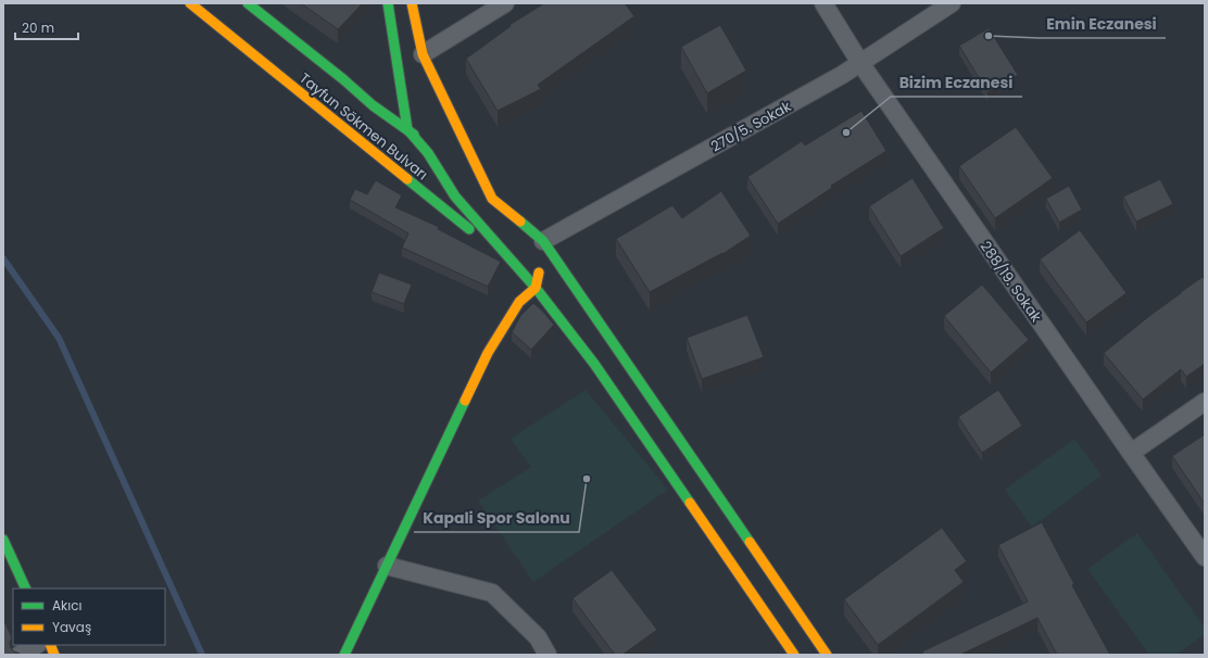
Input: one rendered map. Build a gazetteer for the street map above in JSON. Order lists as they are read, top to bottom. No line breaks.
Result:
{"streets":{"street":["Tayfun Sökmen Bulvarı","270/5. Sokak","288/19. Sokak"]},"crossings":[["270/5. Sokak","288/19. Sokak"]],"places":["Emin Eczanesi","Bizim Eczanesi","Kapali Spor Salonu"],"legend":["Akıcı","Yavaş"],"scale_bar":"20 m"}
